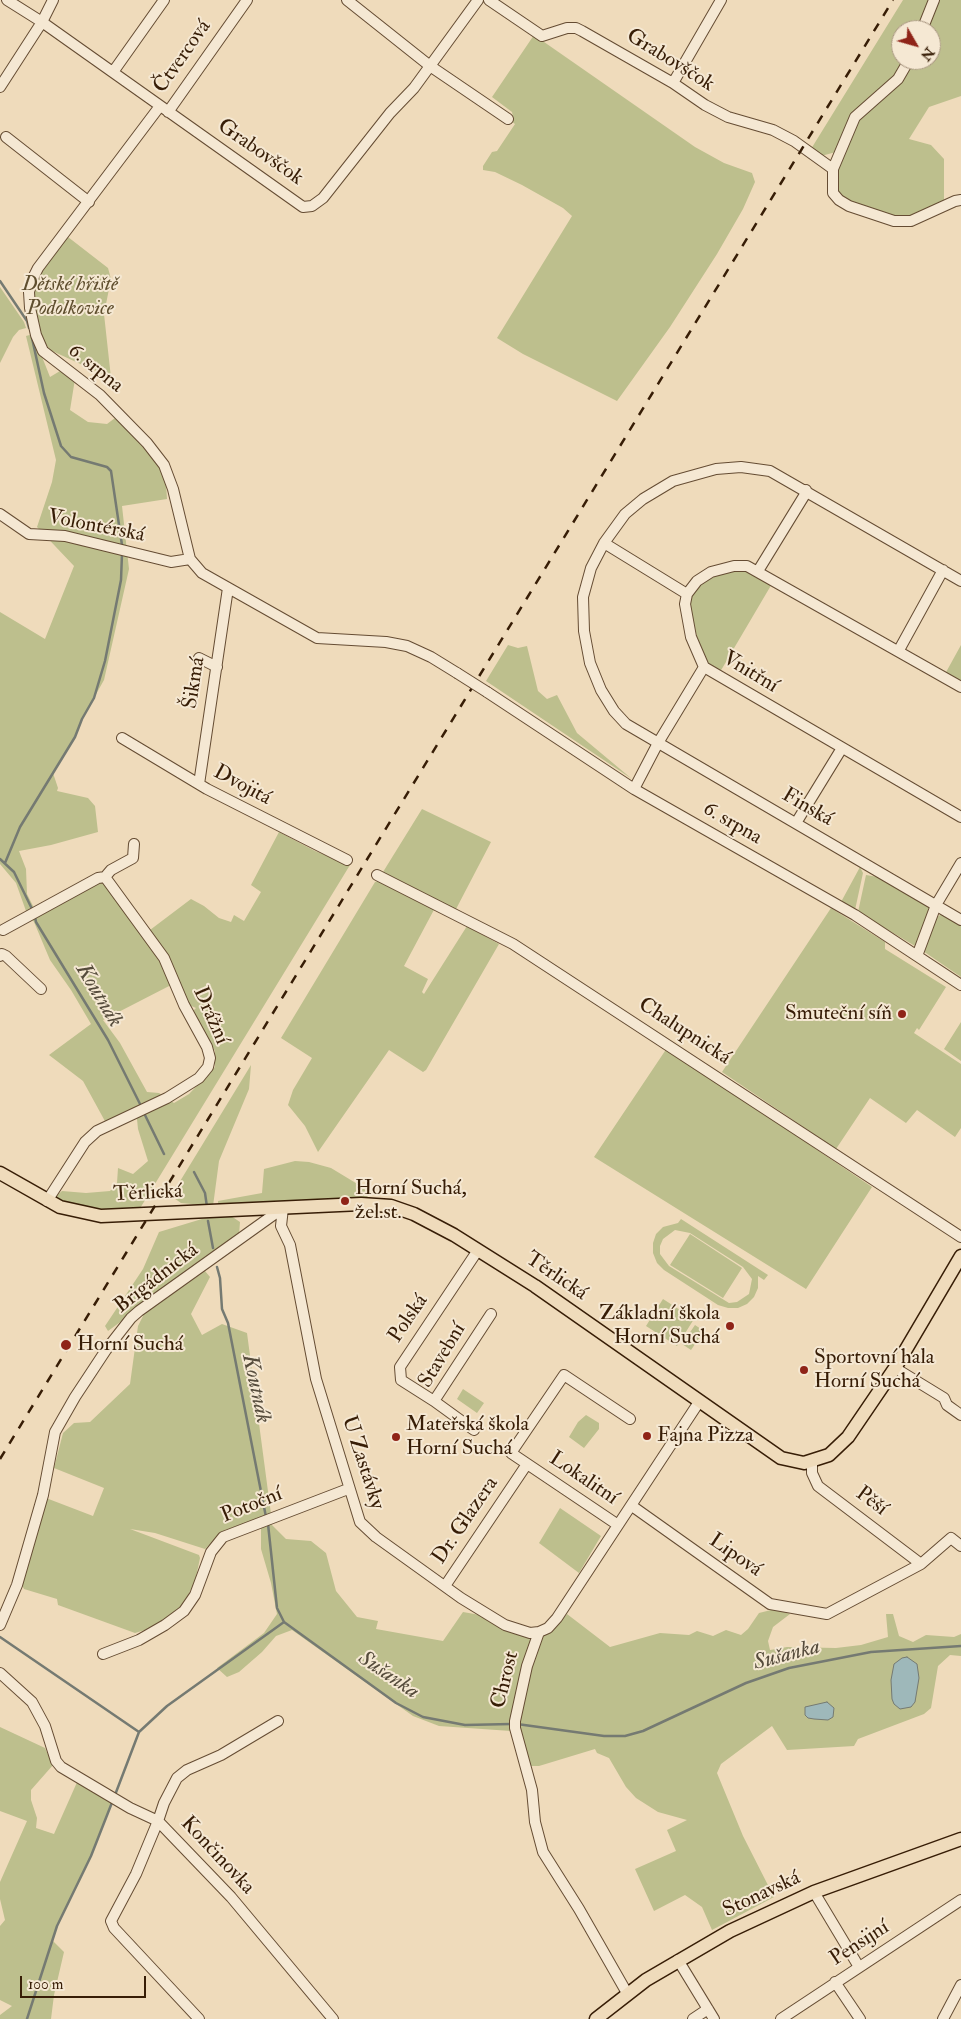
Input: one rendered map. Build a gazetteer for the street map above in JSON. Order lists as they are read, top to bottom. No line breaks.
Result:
{"streets":{"main road":["Těrlická","Stonavská"],"street":["Čtvercová","Grabovščok","6. srpna","Volontérská","Vnitřní","Šikmá","Dvojitá","Finská","Drážní","Chalupnická","Brigádnická","Polská","Stavební","U Zastávky","Lokalitní","Pěší","Potoční","Dr. Glazera","Lipová","Chrost","Končinovka","Pensijní"]},"crossings":[["Čtvercová","Grabovščok"],["Čtvercová","6. srpna"],["Grabovščok","6. srpna"],["6. srpna","Volontérská"],["6. srpna","Šikmá"],["Šikmá","Dvojitá"],["Drážní","Těrlická"],["Těrlická","Brigádnická"],["Těrlická","Polská"],["Těrlická","U Zastávky"],["Těrlická","Pěší"],["Těrlická","Chrost"],["Brigádnická","U Zastávky"],["Polská","Stavební"],["U Zastávky","Potoční"],["U Zastávky","Dr. Glazera"],["U Zastávky","Chrost"],["Lokalitní","Dr. Glazera"],["Lokalitní","Chrost"],["Pěší","Lipová"],["Lipová","Chrost"],["Chrost","Stonavská"]],"water":["Koutnák","Sušanka"],"parks":["Dětské hřiště Podolkovice"],"places":["Smuteční síň","Horní Suchá, žel.st.","Základní škola Horní Suchá","Horní Suchá","Sportovní hala Horní Suchá","Fajna Pizza","Mateřská škola Horní Suchá"],"scale_bar":"100 m","north":"bottom right"}
